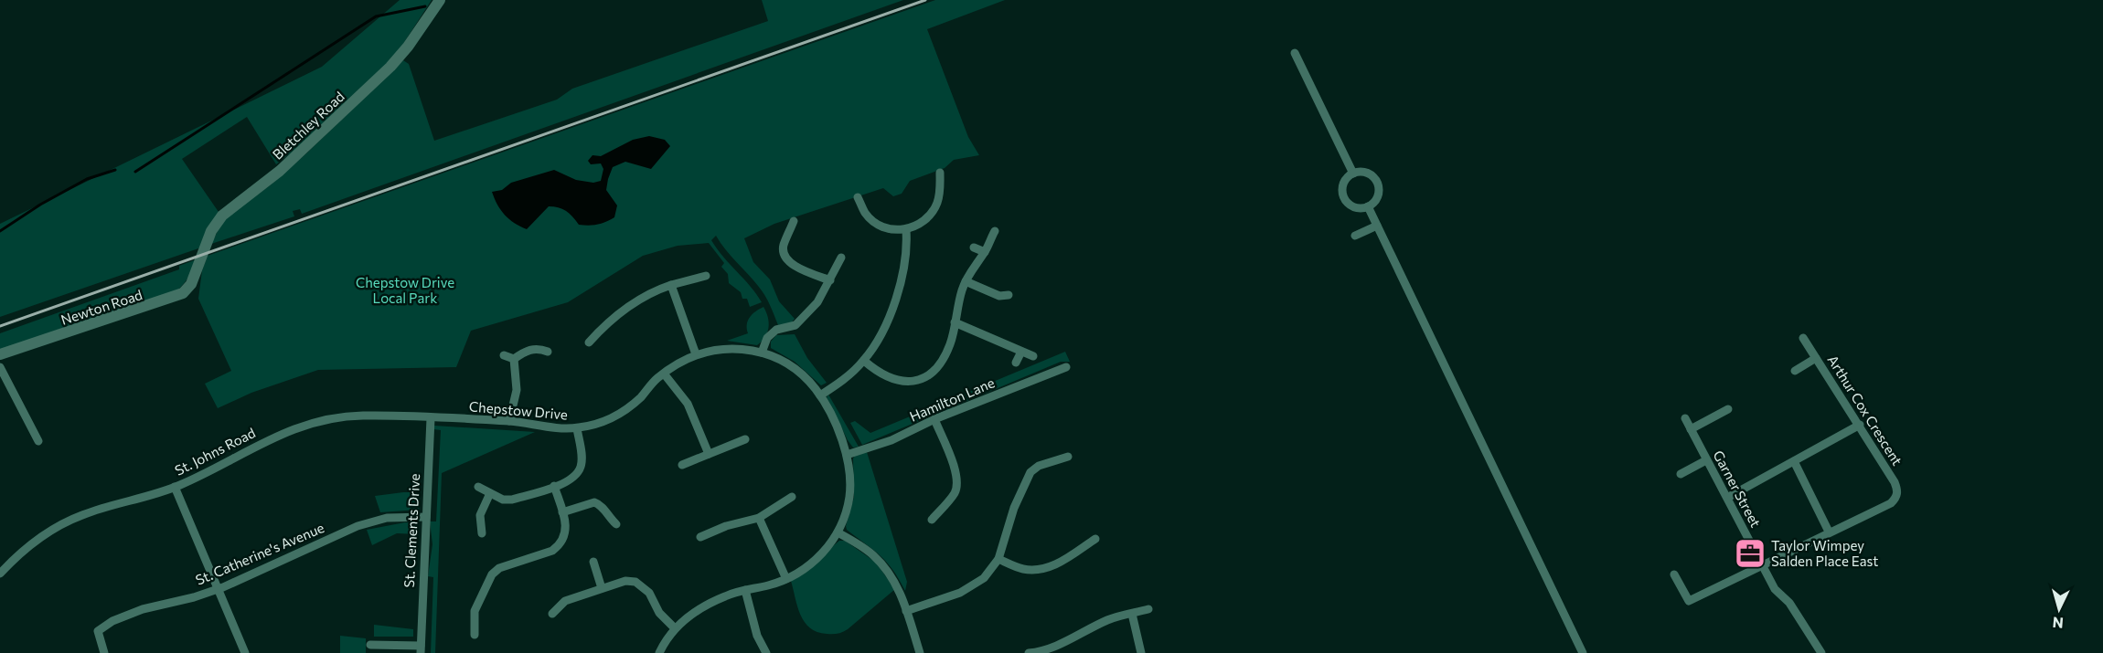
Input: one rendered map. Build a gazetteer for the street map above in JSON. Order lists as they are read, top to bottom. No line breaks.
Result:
{"streets":{"street":["Bletchley Road","Newton Road","Hamilton Lane","Chepstow Drive","Arthur Cox Crescent","St. Johns Road","Garner Street","St. Clements Drive","St. Catherine's Avenue"]},"crossings":[["Bletchley Road","Newton Road"],["Hamilton Lane","Chepstow Drive"],["Chepstow Drive","St. Johns Road"],["Chepstow Drive","St. Clements Drive"],["Arthur Cox Crescent","Garner Street"],["St. Johns Road","St. Clements Drive"],["St. Clements Drive","St. Catherine's Avenue"]],"parks":["Chepstow Drive Local Park"],"places":{"office":["Taylor Wimpey Salden Place East"]},"north":"bottom"}
